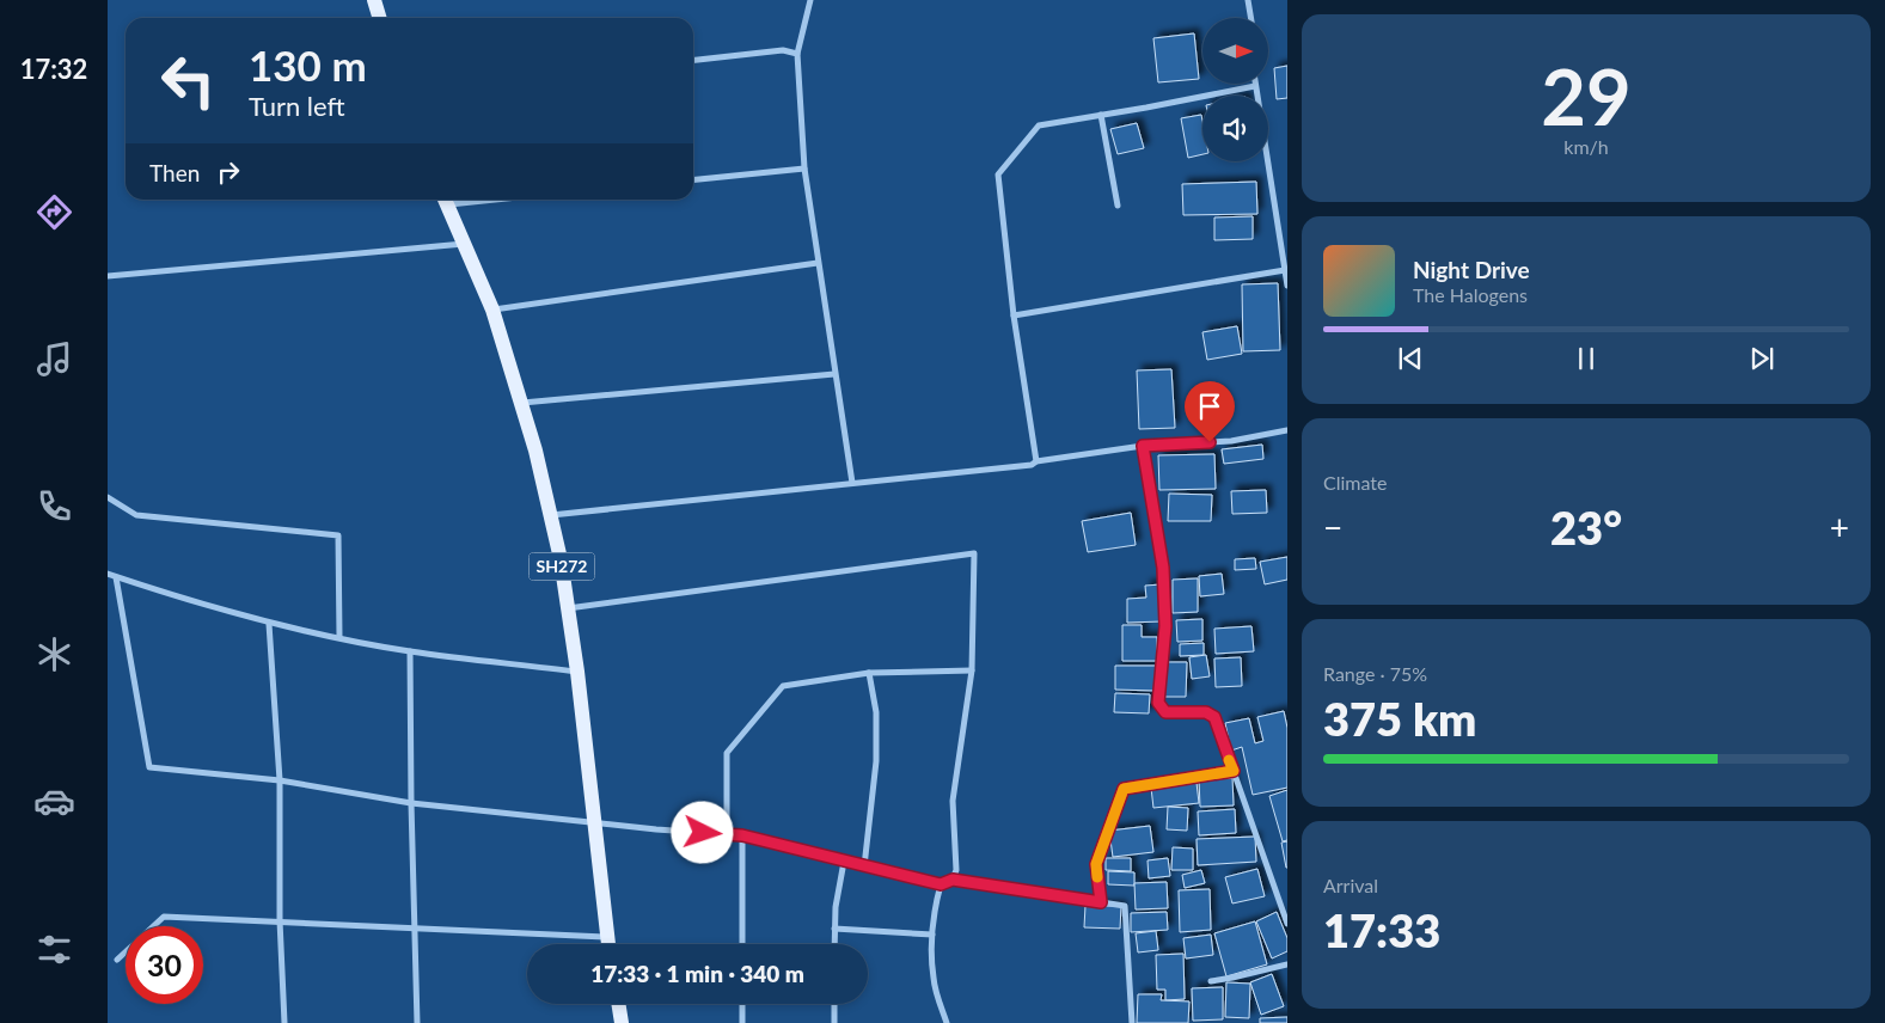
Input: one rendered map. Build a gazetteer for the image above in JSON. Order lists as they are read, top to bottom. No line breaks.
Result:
{"streets":{"main road":["SH272"]},"north":"right","page":{"tabs":"17:32","tile":[["29","km/h"],"Climate",["Range · 75%","375 km"],["Arrival","17:33"]],"turn":["130 m","Turn left"],"then":"Then","song":["Night Drive","The Halogens"],"heat":["−","23°","+"],"limit":"30","trip":"17:33 · 1 min · 340 m"}}
